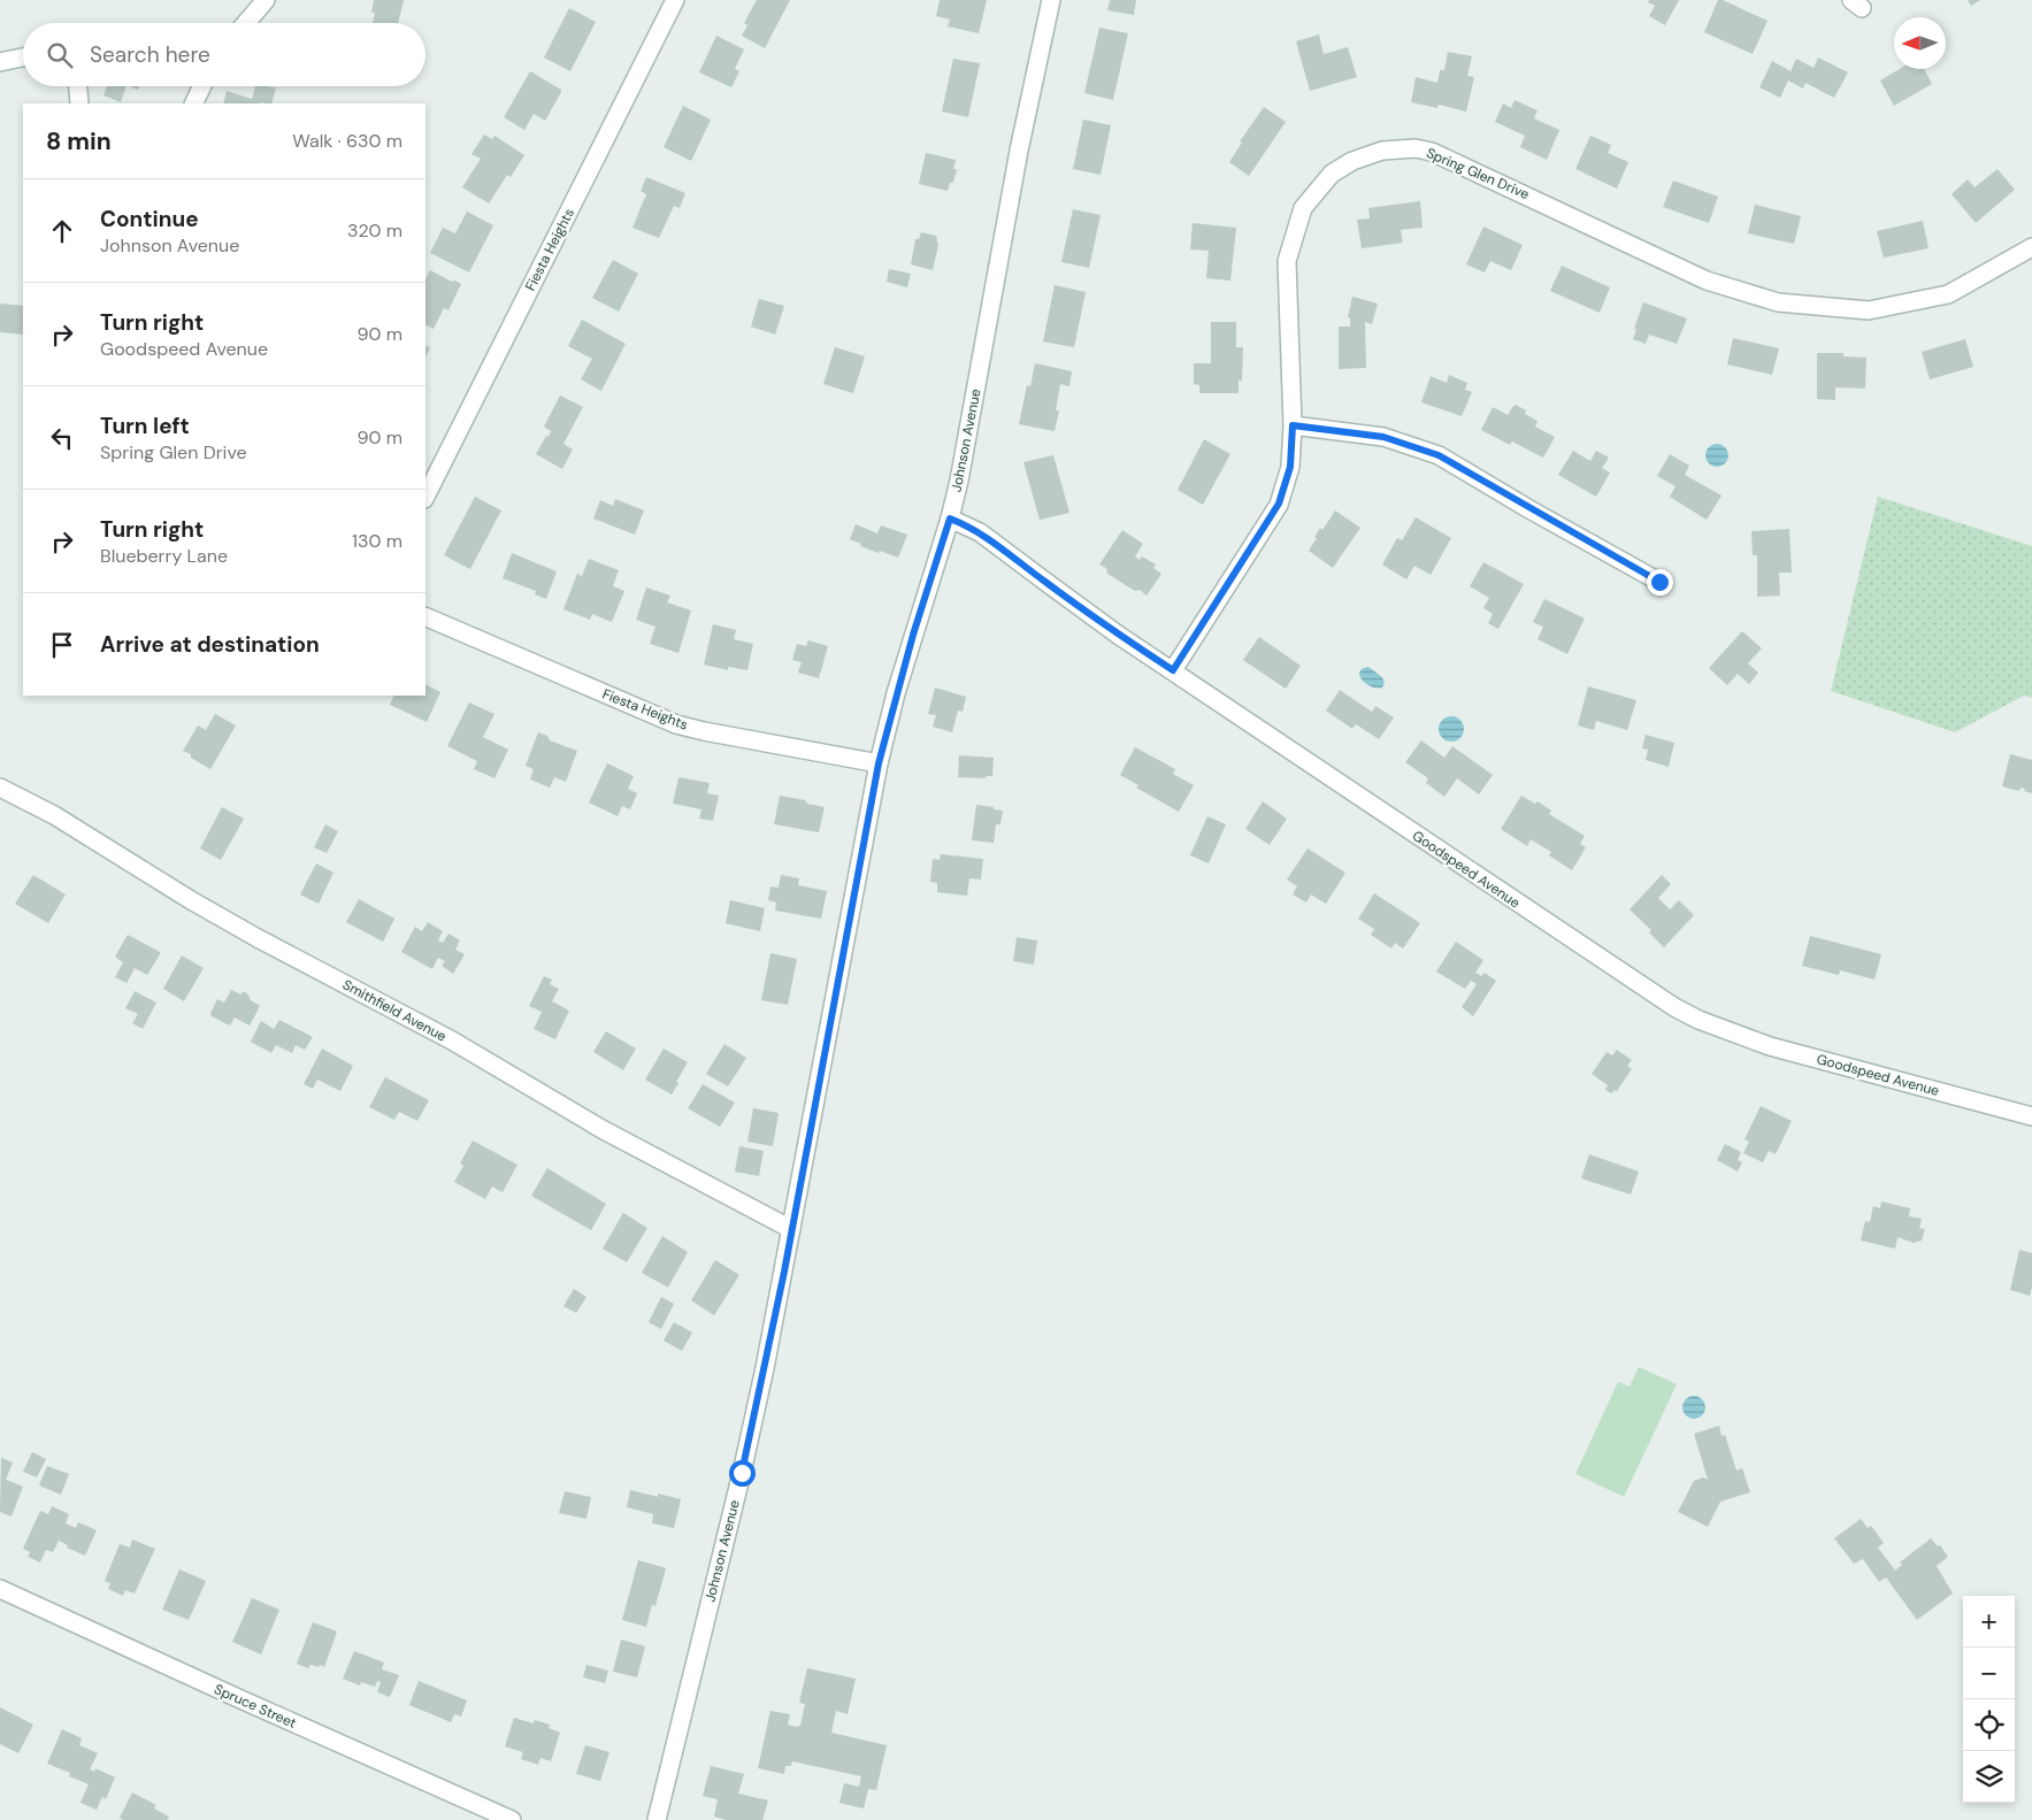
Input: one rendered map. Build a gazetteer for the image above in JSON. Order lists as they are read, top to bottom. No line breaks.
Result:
{"streets":{"street":["Spring Glen Drive","Fiesta Heights","Johnson Avenue","Goodspeed Avenue","Smithfield Avenue","Spruce Street"]},"crossings":[["Spring Glen Drive","Goodspeed Avenue"],["Fiesta Heights","Johnson Avenue"],["Johnson Avenue","Goodspeed Avenue"],["Johnson Avenue","Smithfield Avenue"]],"north":"left","page":{"search":"Search here","heading":["8 min","Walk · 630 m"],"list":[["Continue","Johnson Avenue","320 m"],["Turn right","Goodspeed Avenue","90 m"],["Turn left","Spring Glen Drive","90 m"],["Turn right","Blueberry Lane","130 m"],"Arrive at destination"],"map_buttons":["+","−"]}}
